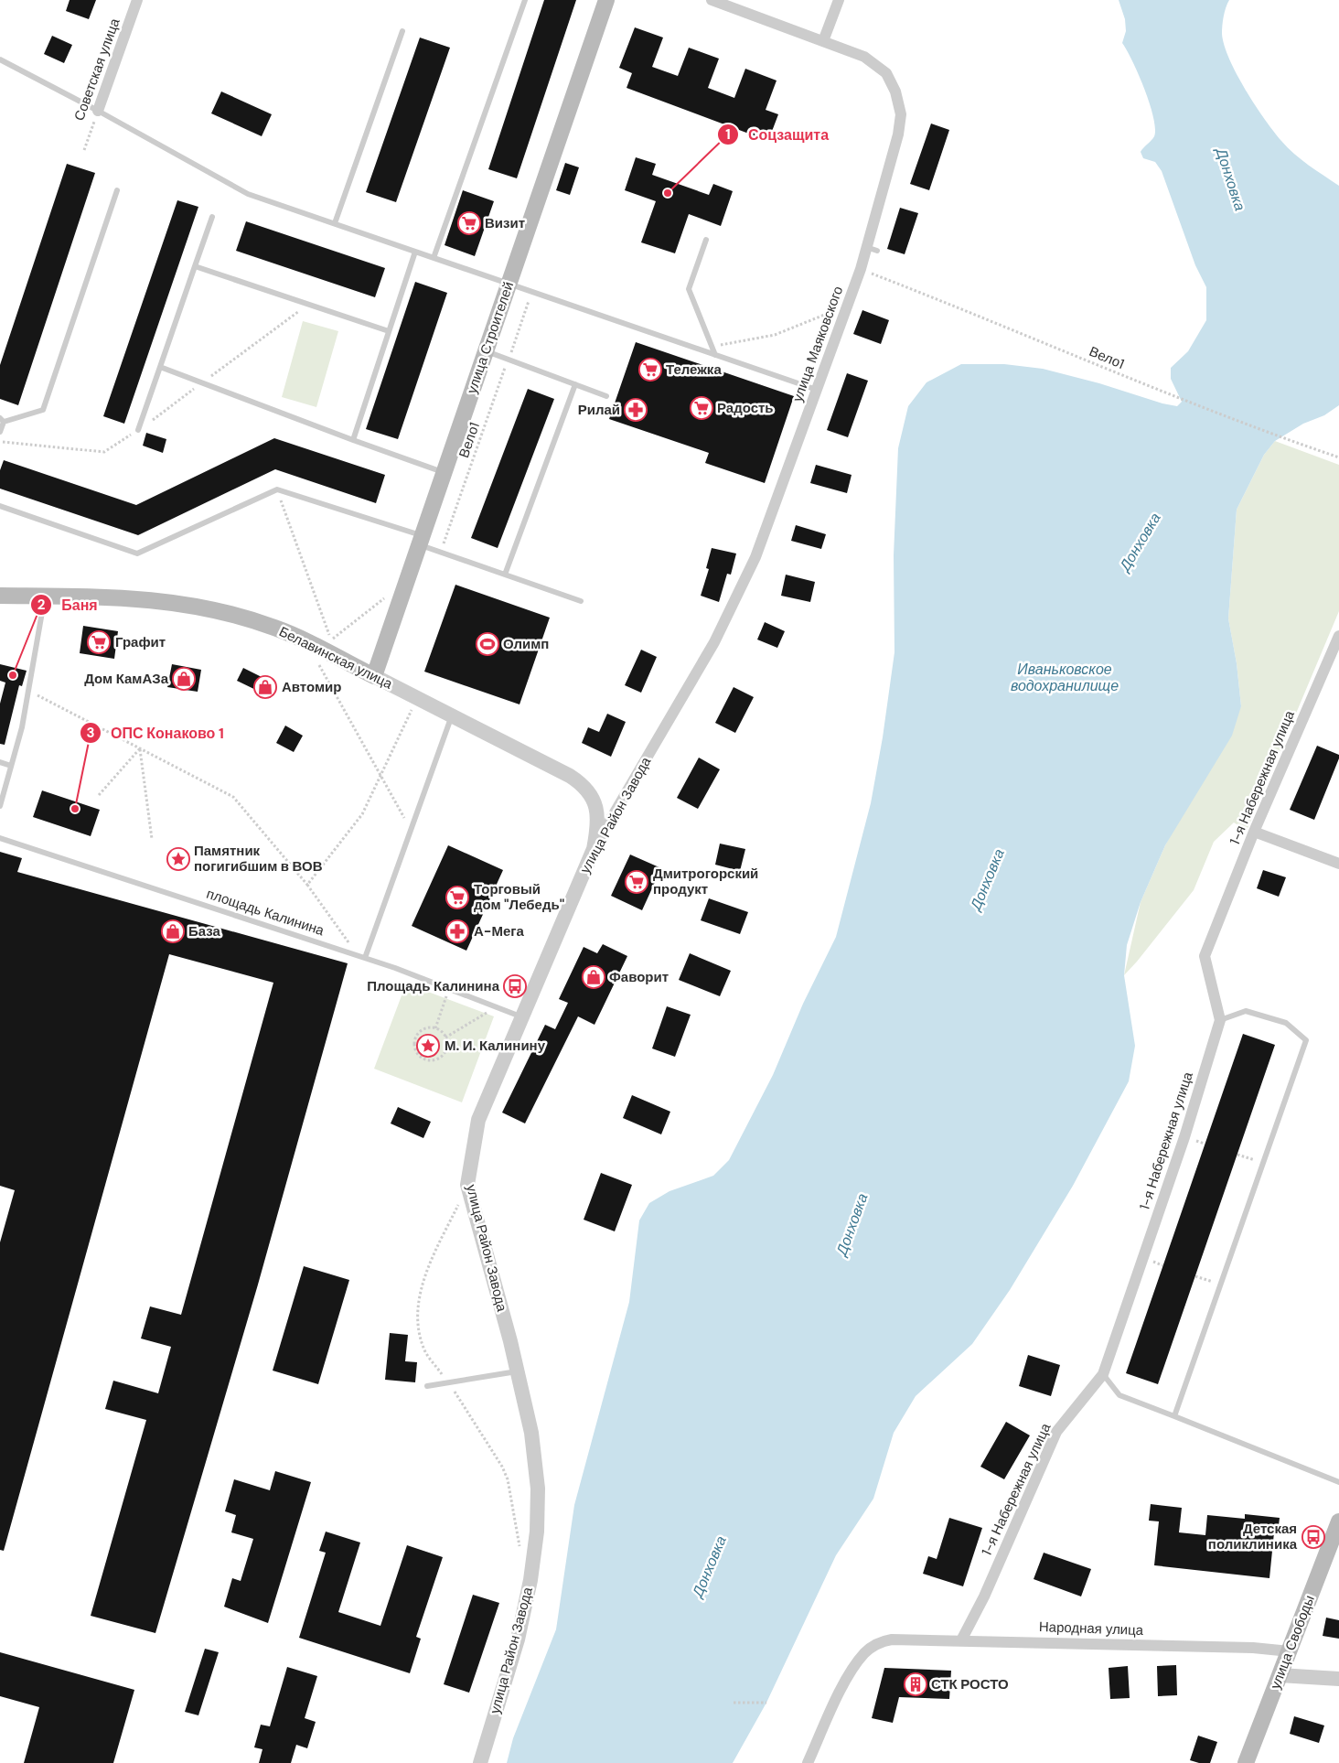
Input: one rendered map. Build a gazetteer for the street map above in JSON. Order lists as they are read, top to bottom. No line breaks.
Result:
{"streets":{"main road":["улица Строителей","Белавинская улица","улица Свободы"],"street":["Советская улица","улица Маяковского","1-я Набережная улица","улица Район Завода","Народная улица"],"lane":["площадь Калинина"],"path":["Вело1"]},"crossings":[["улица Строителей","Белавинская улица"],["улица Маяковского","улица Район Завода"],["Белавинская улица","улица Район Завода"],["1-я Набережная улица","Народная улица"],["улица Район Завода","площадь Калинина"],["Народная улица","улица Свободы"]],"water":["Донховка","Иваньковское водохранилище"],"places":{"other":["Соцзащита","Баня","ОПС Конаково 1"],"supermarket":["Визит","Тележка","Радость","Графит","Дмитрогорский продукт","Торговый дом \"Лебедь\""],"pharmacy":["Рилай","А-Мега"],"sports":["Олимп"],"shop":["Дом КамАЗа","Автомир","База","Фаворит"],"place":["Памятник погигибшим в ВОВ","М. И. Калинину"],"bus stop":["Площадь Калинина","Детская поликлиника"],"building":["СТК РОСТО"]}}
